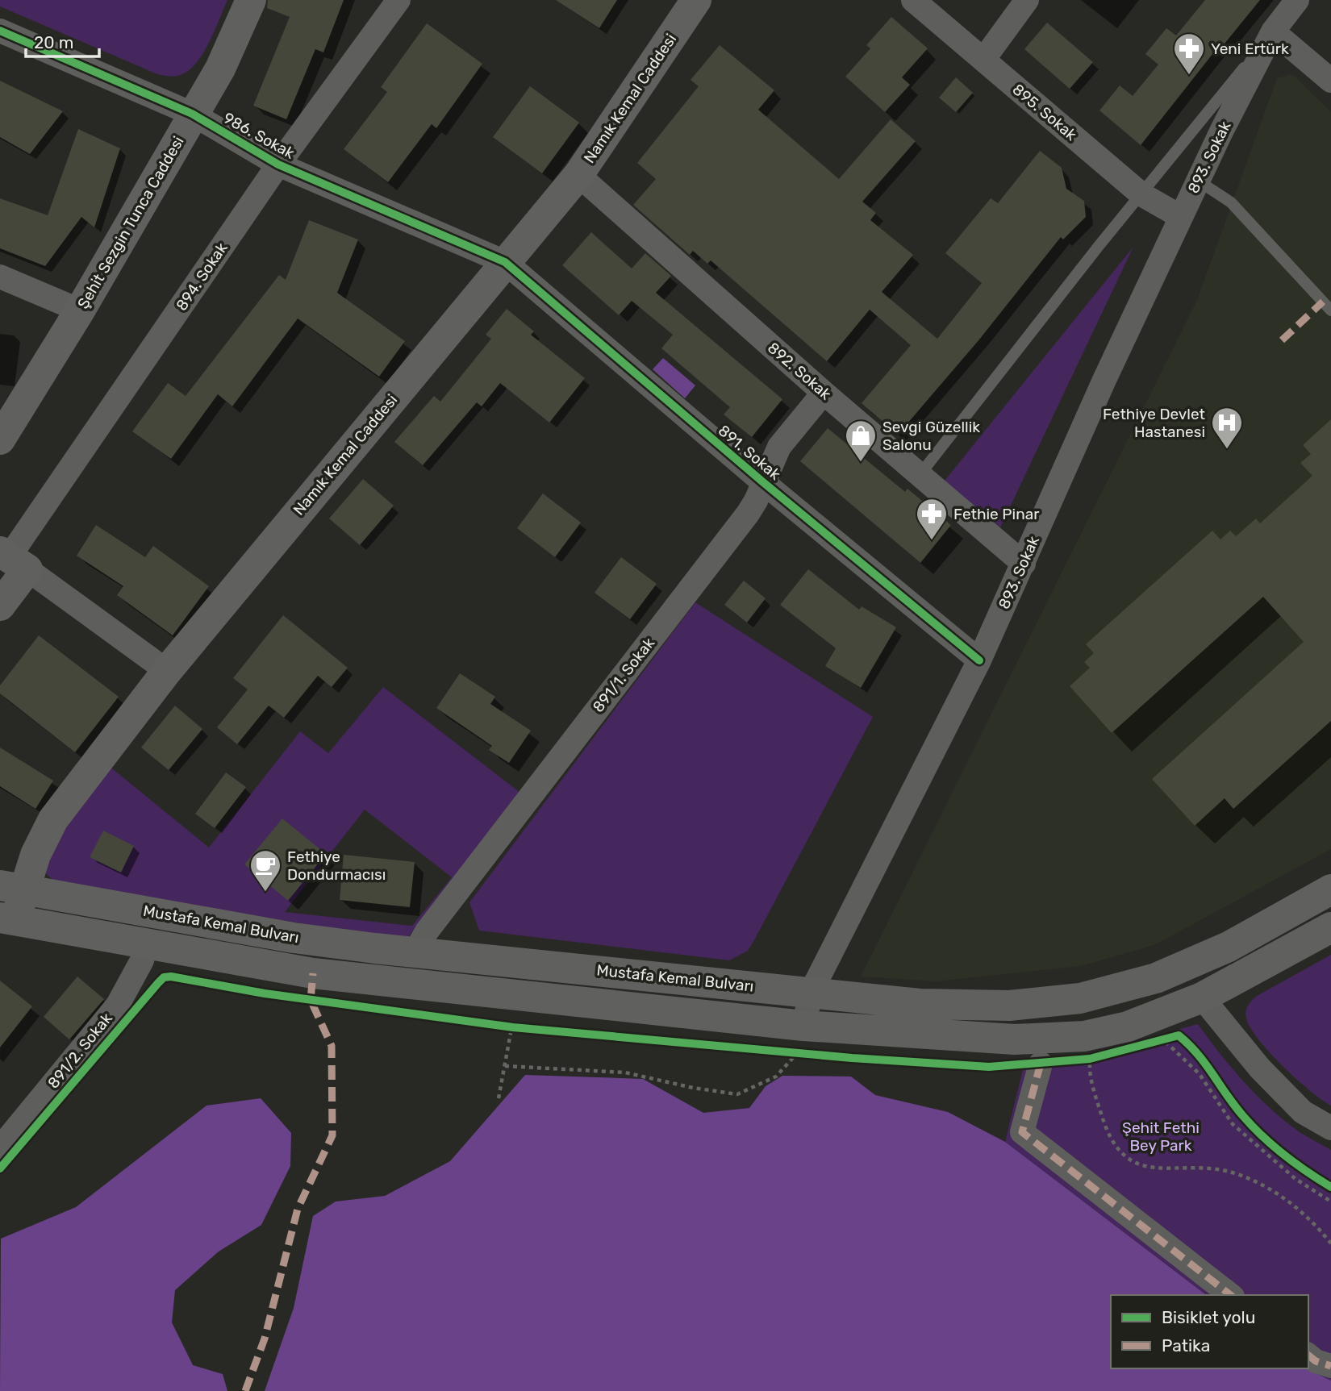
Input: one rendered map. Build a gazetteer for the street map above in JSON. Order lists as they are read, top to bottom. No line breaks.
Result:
{"streets":{"main road":["Namık Kemal Caddesi","Şehit Sezgin Tunca Caddesi","Mustafa Kemal Bulvarı"],"street":["895. Sokak","986. Sokak","893. Sokak","894. Sokak","892. Sokak","891. Sokak","891/1. Sokak","891/2. Sokak"]},"crossings":[["Namık Kemal Caddesi","986. Sokak"],["Namık Kemal Caddesi","892. Sokak"],["Namık Kemal Caddesi","891. Sokak"],["Namık Kemal Caddesi","Mustafa Kemal Bulvarı"],["895. Sokak","893. Sokak"],["986. Sokak","Şehit Sezgin Tunca Caddesi"],["986. Sokak","894. Sokak"],["986. Sokak","891. Sokak"],["893. Sokak","892. Sokak"],["893. Sokak","891. Sokak"],["893. Sokak","Mustafa Kemal Bulvarı"],["892. Sokak","891/1. Sokak"],["891. Sokak","891/1. Sokak"],["891/1. Sokak","Mustafa Kemal Bulvarı"]],"parks":["Şehit Fethi Bey Park"],"places":{"pharmacy":["Yeni Ertürk","Fethie Pinar"],"hospital":["Fethiye Devlet Hastanesi"],"shop":["Sevgi Güzellik Salonu"],"cafe":["Fethiye Dondurmacısı"]},"legend":["Bisiklet yolu","Patika"],"scale_bar":"20 m"}
